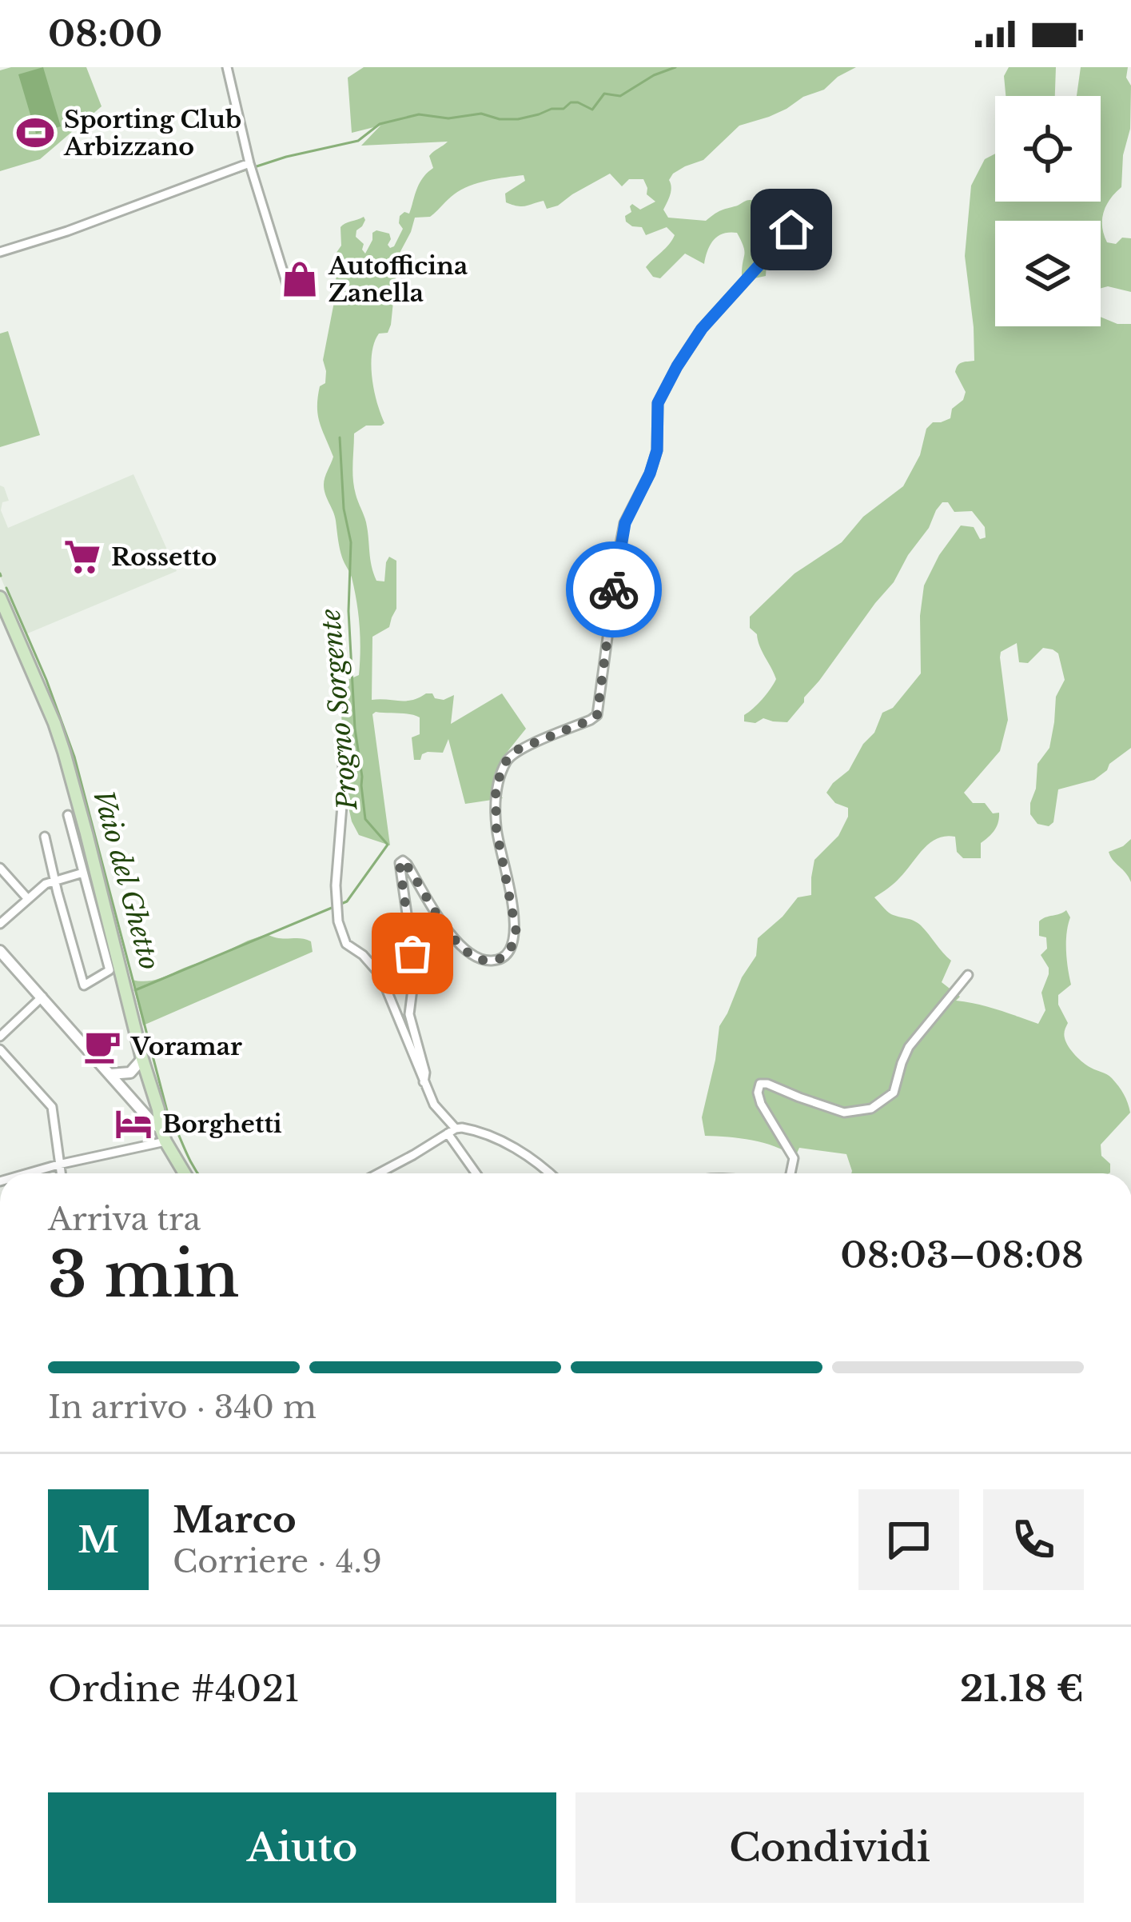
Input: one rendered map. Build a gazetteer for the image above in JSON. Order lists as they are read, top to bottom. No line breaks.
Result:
{"water":["Progno Sorgente","Vaio del Ghetto"],"places":{"sports":["Sporting Club Arbizzano"],"shop":["Autofficina Zanella"],"supermarket":["Rossetto"],"cafe":["Voramar"],"hotel":["Borghetti"]},"page":{"status":"08:00","heading":["3 min","Arriva tra","08:03–08:08"],"panel":["Marco","Corriere · 4.9","Ordine #4021","21.18 €"],"bar":"In arrivo · 340 m","round":"M","buttons":["Aiuto","Condividi"]}}
